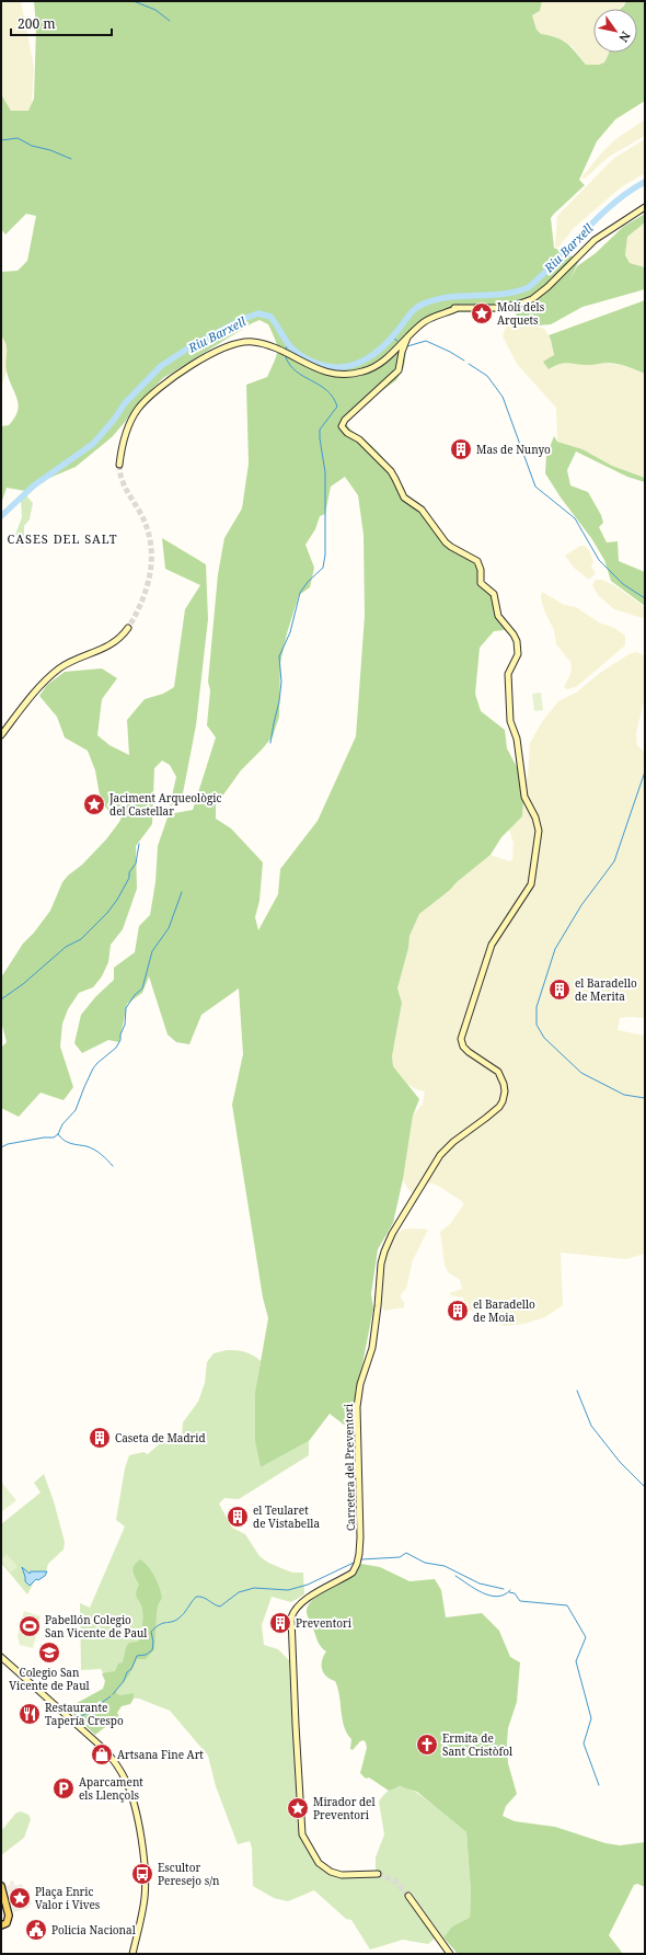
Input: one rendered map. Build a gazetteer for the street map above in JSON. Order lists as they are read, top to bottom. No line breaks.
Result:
{"streets":{"street":["Carretera del Preventori"]},"districts":["CASES DEL SALT"],"water":["Riu Barxell"],"places":{"place":["Molí dels Arquets","Jaciment Arqueològic del Castellar","Mirador del Preventori","Plaça Enric Valor i Vives"],"building":["Mas de Nunyo","el Baradello de Merita","el Baradello de Moia","Caseta de Madrid","el Teularet de Vistabella","Preventori"],"sports":["Pabellón Colegio San Vicente de Paul"],"school or university":["Colegio San Vicente de Paul"],"restaurant":["Restaurante Tapería Crespo"],"church":["Ermita de Sant Cristòfol"],"shop":["Artsana Fine Art"],"parking":["Aparcament els Llençols"],"bus stop":["Escultor Peresejo s/n"],"public building":["Policia Nacional"]},"scale_bar":"200 m","north":"bottom right"}
